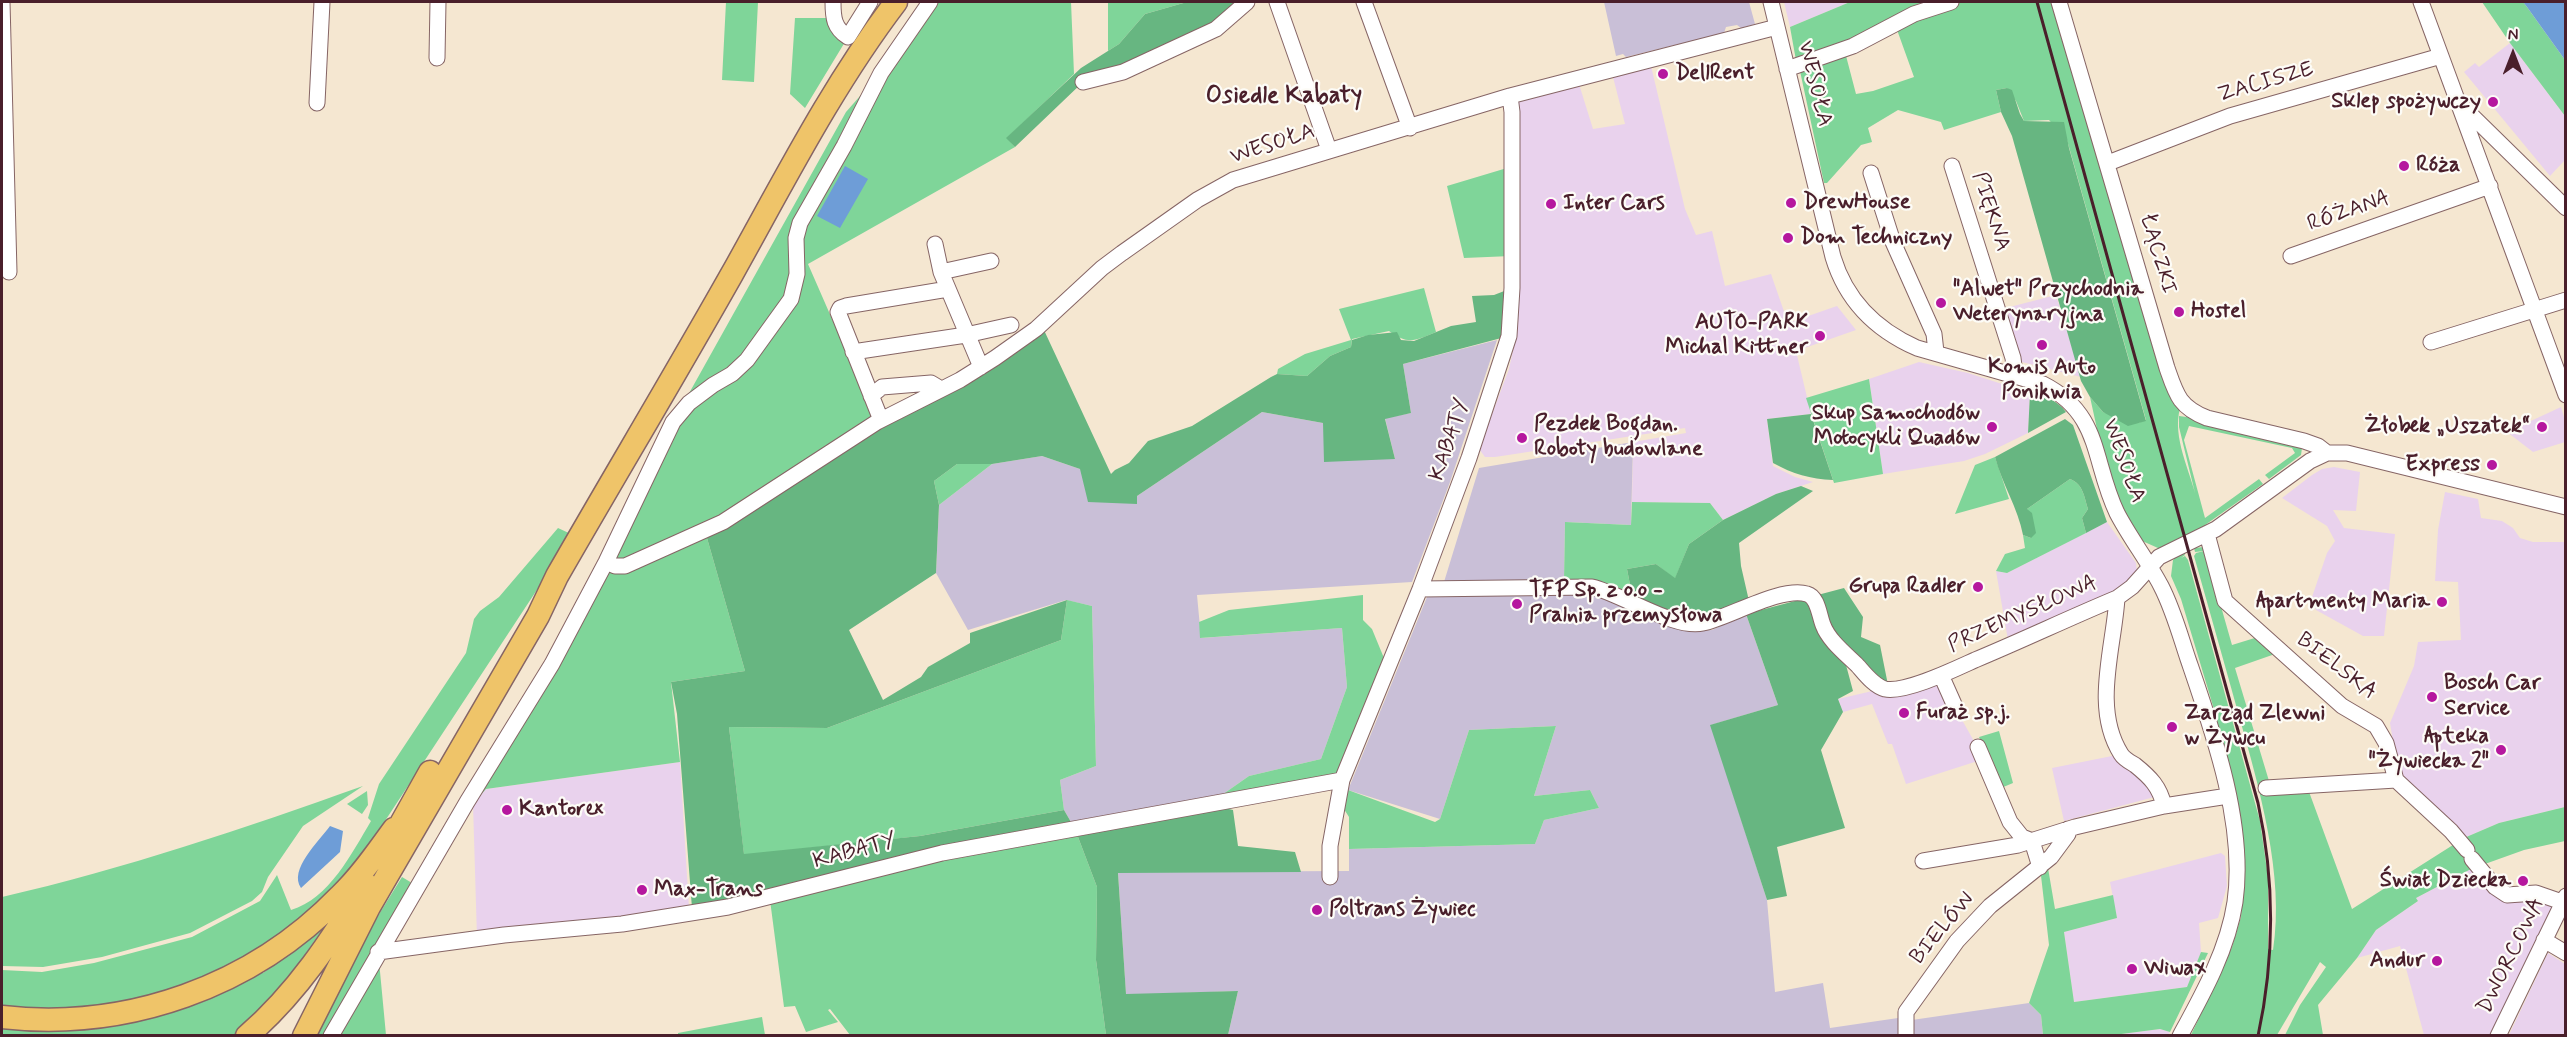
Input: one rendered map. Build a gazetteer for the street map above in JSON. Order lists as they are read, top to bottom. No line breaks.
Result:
{"streets":{"street":["ZACISZE","WESOŁA","PIĘKNA","RÓŻANA","ŁĄCZKI","KABATY","PRZEMYSŁOWA","BIELSKA","BIELÓW","DWORCOWA"]},"crossings":[["ZACISZE","ŁĄCZKI"],["WESOŁA","PIĘKNA"],["WESOŁA","KABATY"],["WESOŁA","PRZEMYSŁOWA"],["WESOŁA","BIELÓW"]],"districts":["Osiedle Kabaty"],"places":["DellRent","Sklep spożywczy","Róża","DrewHouse","Inter Cars","Dom Techniczny","\"Alwet\" Przychodnia Weterynaryjna","Hostel","AUTO-PARK Michal Kittner","Komis Auto Ponikwia","Skup Samochodów Motocykli Quadów","Żłobek „Uszatek“","Pezdek Bogdan. Roboty budowlane","Express","Grupa Radler","Apartmenty Maria","TFP Sp. z o.o - Pralnia przemysłowa","Bosch Car Service","Furaż sp.j.","Zarząd Zlewni w Żywcu","Apteka \"Żywiecka 2\"","Kantorex","Świat Dziecka","Max-Trans","Poltrans Żywiec","Andur","Wiwax"],"north":"top"}
